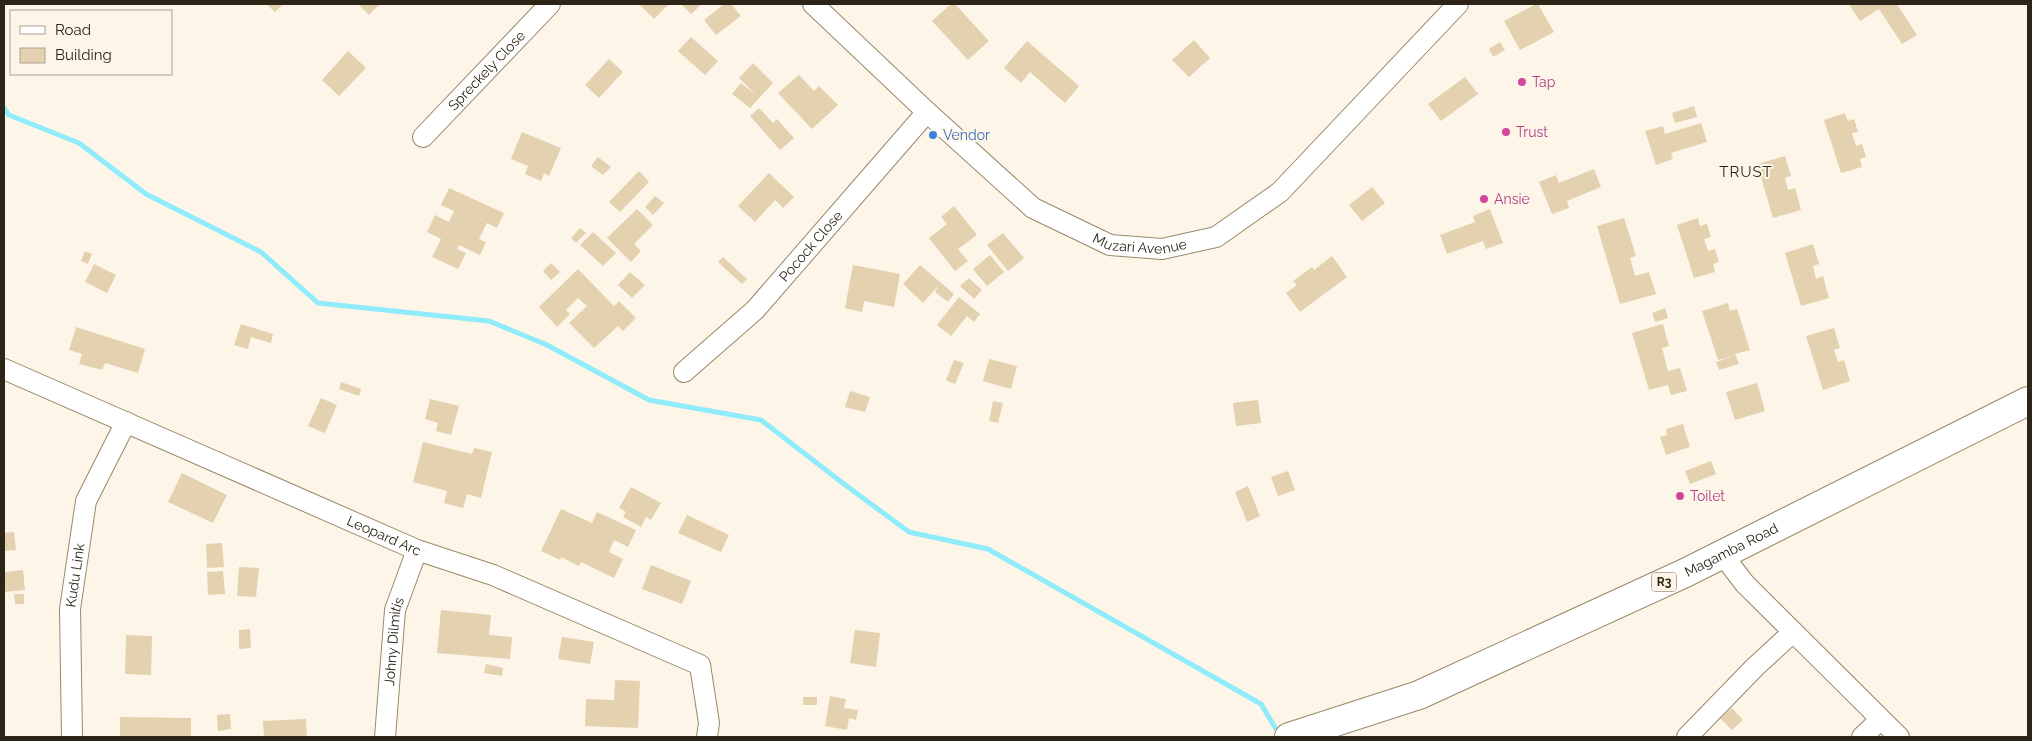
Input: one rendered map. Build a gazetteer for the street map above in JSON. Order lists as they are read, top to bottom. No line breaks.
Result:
{"streets":{"highway":["Magamba Road","R3"],"street":["Spreckely Close","Muzari Avenue","Pocock Close","Leopard Arc","Kudu Link","Johny Dilmitis"]},"crossings":[["Muzari Avenue","Pocock Close"],["Leopard Arc","Kudu Link"],["Leopard Arc","Johny Dilmitis"]],"districts":["TRUST"],"places":["Tap","Trust","Vendor","Ansie","Toilet"],"legend":["Road","Building"]}
